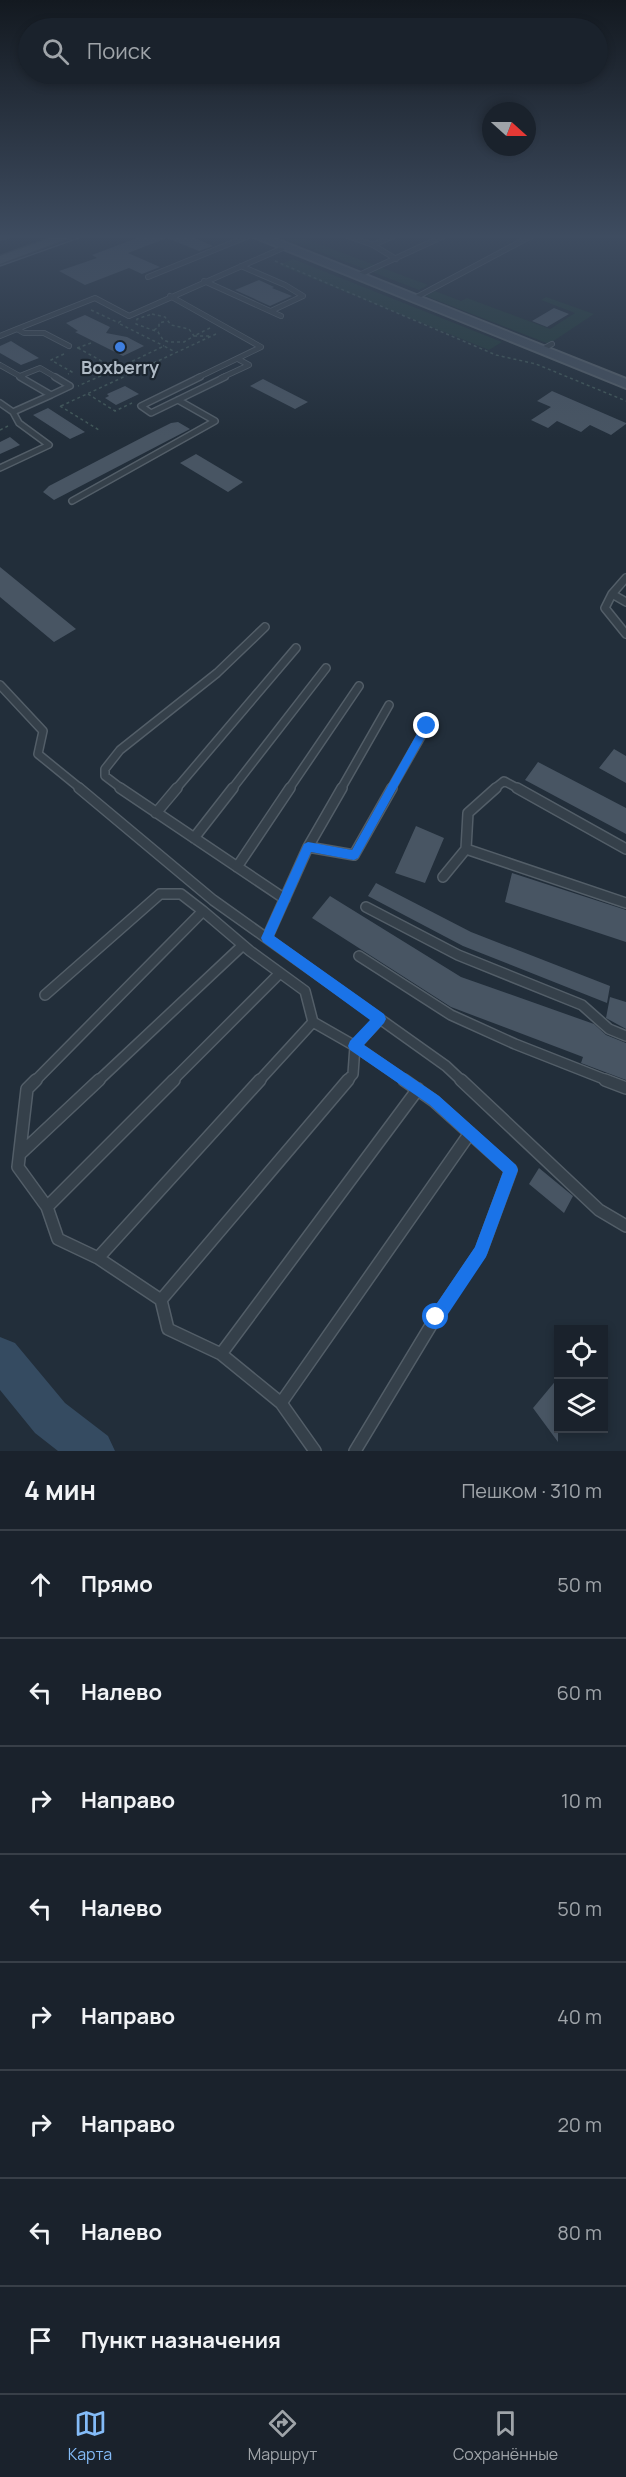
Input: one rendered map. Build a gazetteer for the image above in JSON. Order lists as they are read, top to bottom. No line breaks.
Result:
{"places":["Boxberry"],"north":"right","page":{"search":"Поиск","heading":["4 мин","Пешком · 310 m"],"list":[["Прямо","50 m"],["Налево","60 m"],["Направо","10 m"],["Налево","50 m"],["Направо","40 m"],["Направо","20 m"],["Налево","80 m"],"Пункт назначения"],"nav":["Карта","Маршрут","Сохранённые"]}}
